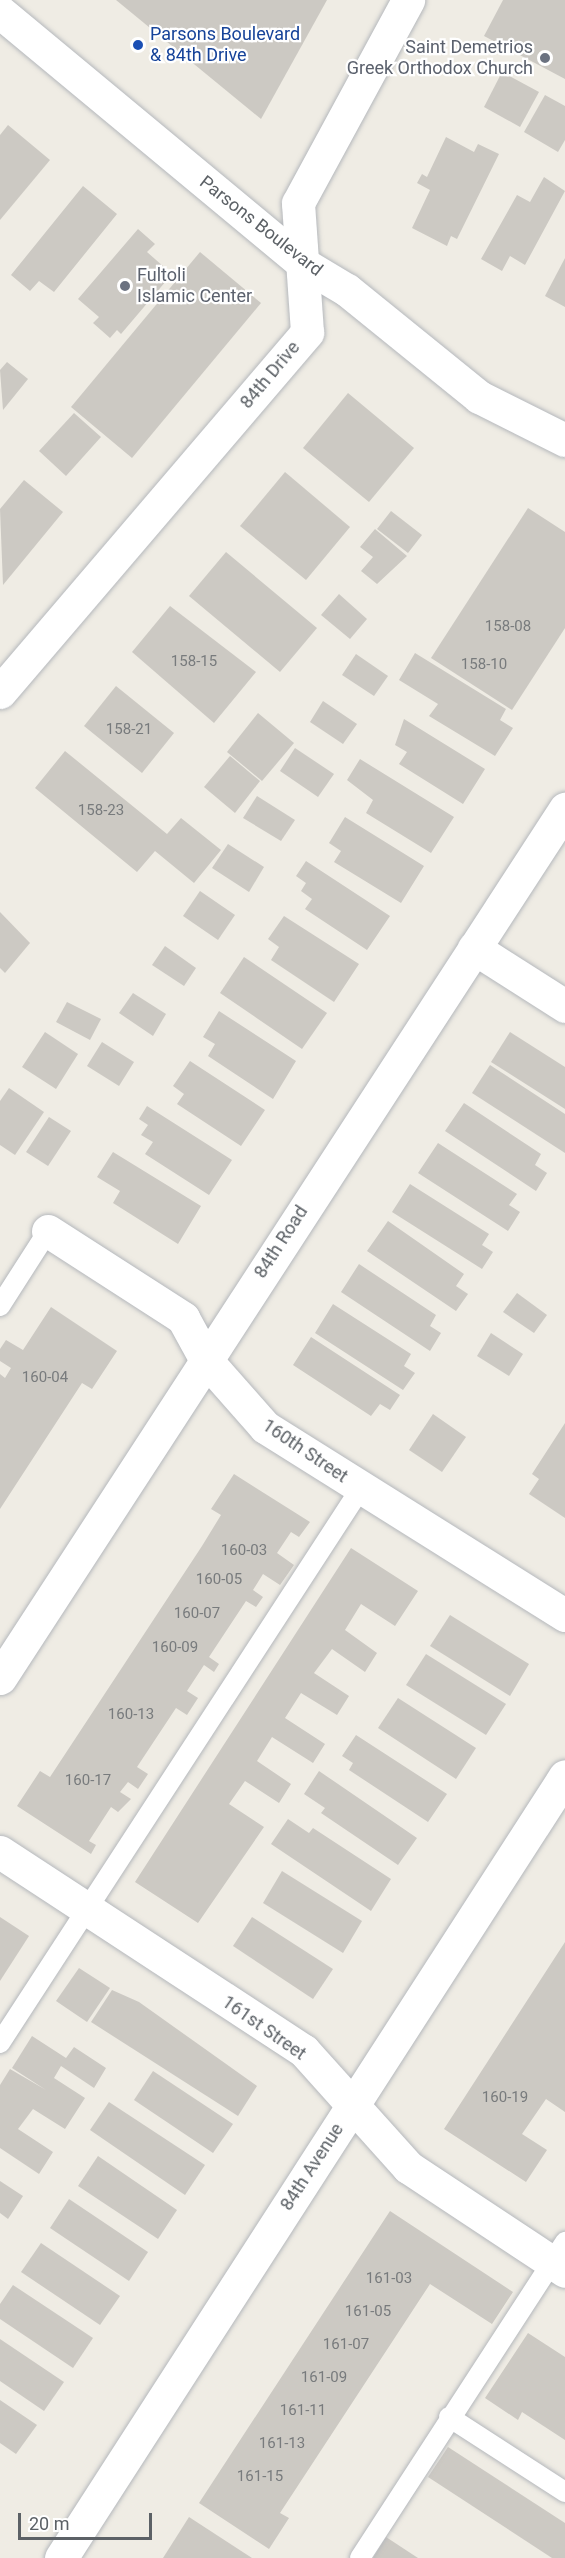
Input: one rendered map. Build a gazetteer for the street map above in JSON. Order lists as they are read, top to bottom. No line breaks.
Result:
{"streets":{"street":["Parsons Boulevard","84th Drive","84th Road","160th Street","161st Street","84th Avenue"]},"crossings":[["Parsons Boulevard","84th Drive"],["84th Road","160th Street"],["161st Street","84th Avenue"]],"places":["Parsons Boulevard & 84th Drive","Saint Demetrios Greek Orthodox Church","Fultoli Islamic Center"],"house_numbers":["158-08","158-15","158-10","158-21","158-23","160-04","160-03","160-05","160-07","160-09","160-13","160-17","160-19","161-03","161-05","161-07","161-09","161-11","161-13","161-15"],"scale_bar":"20 m"}
